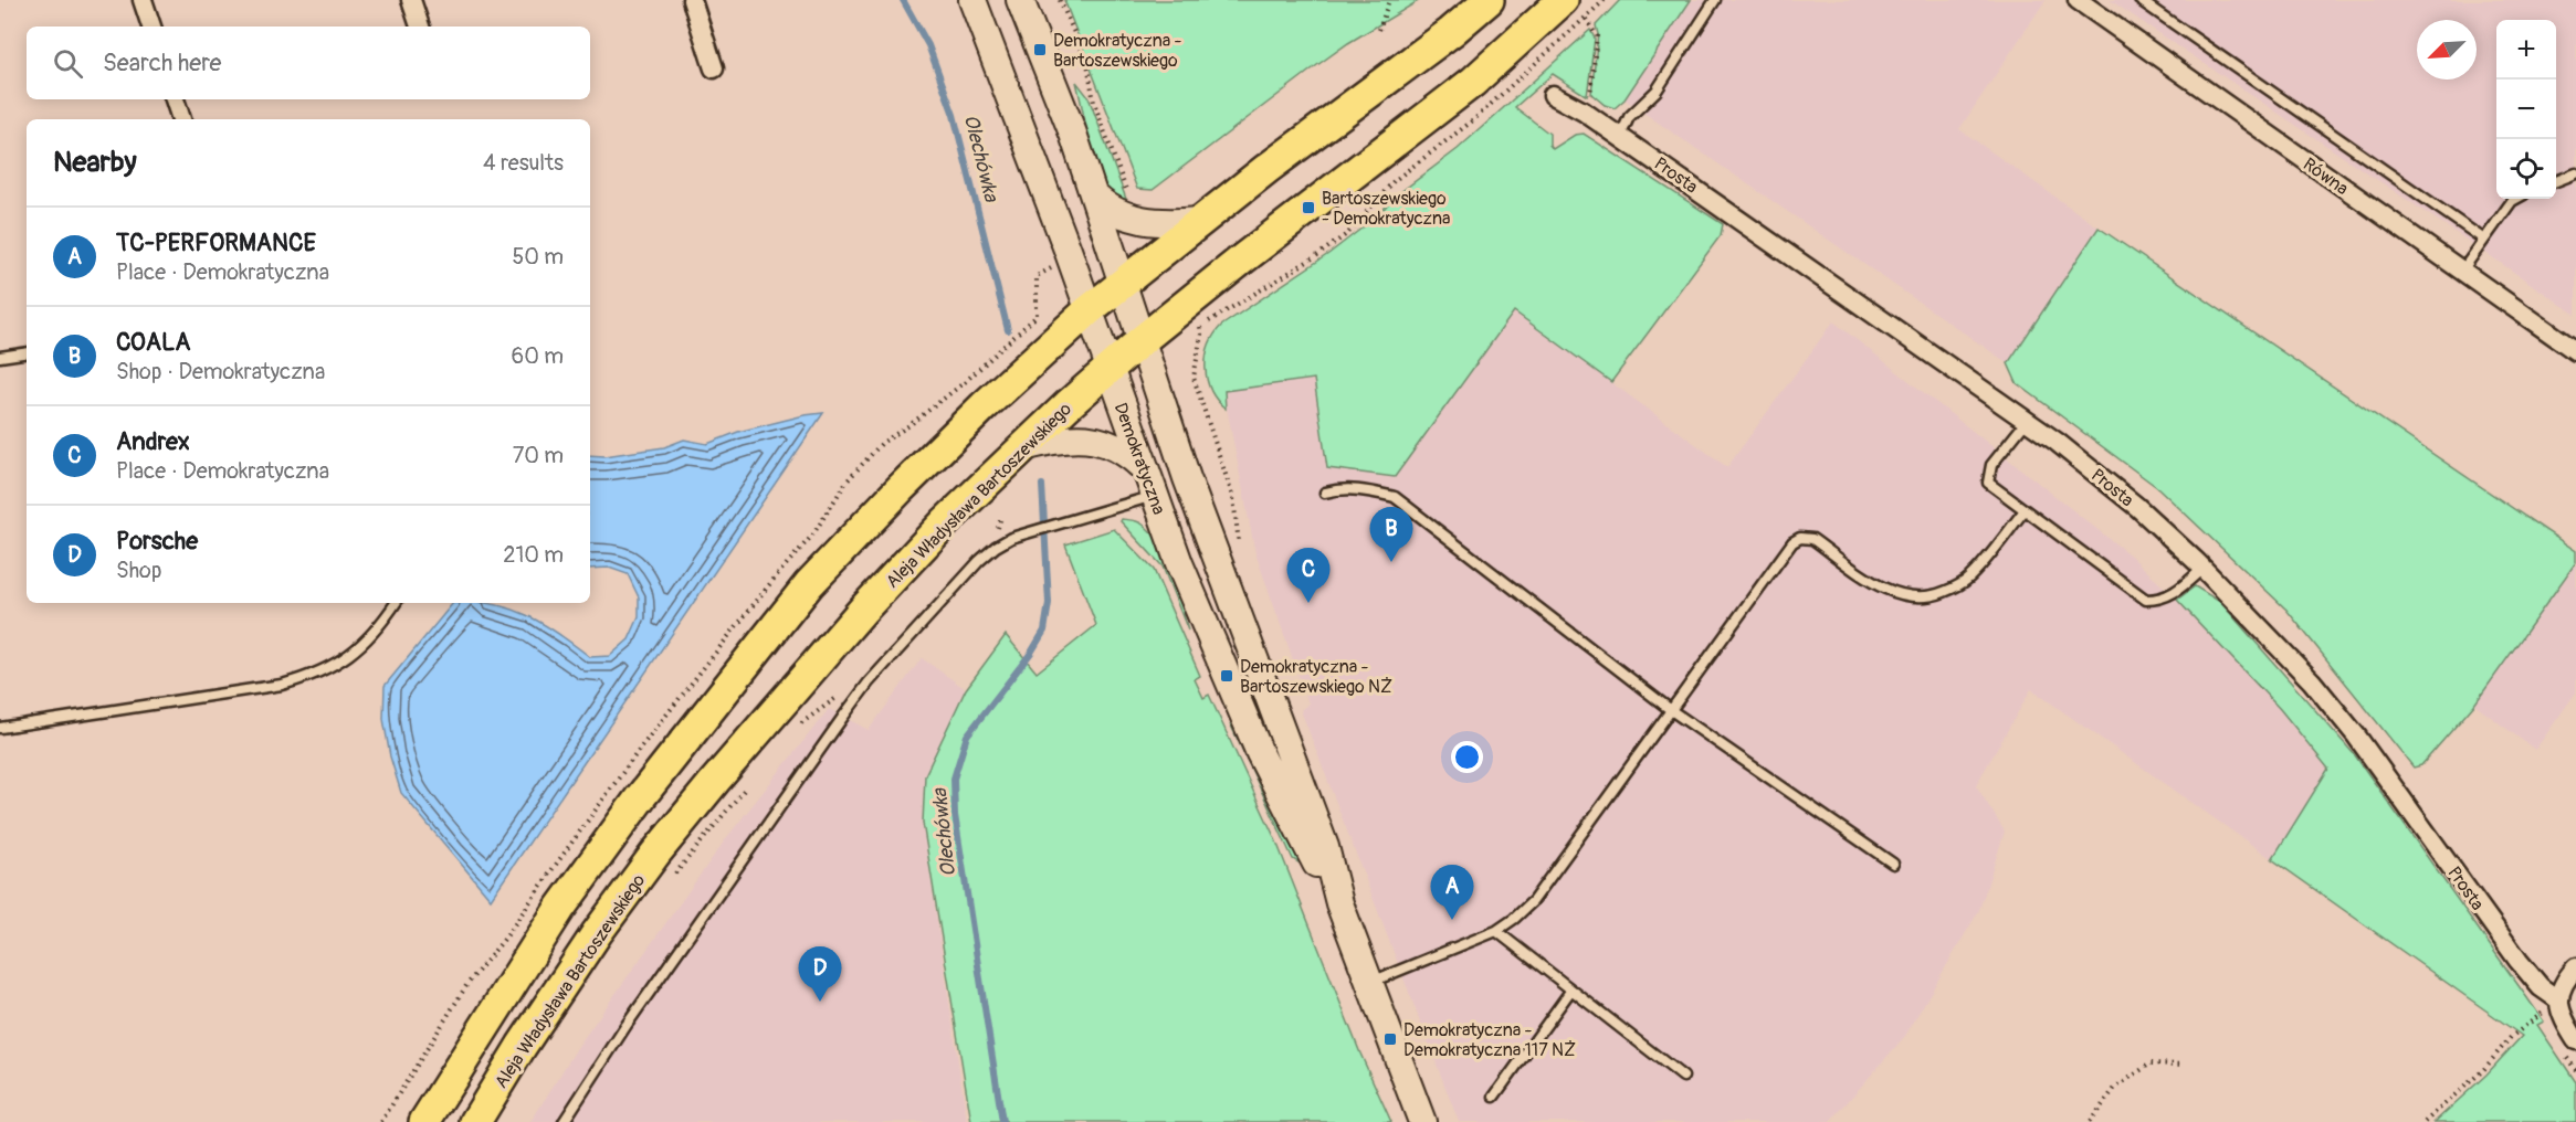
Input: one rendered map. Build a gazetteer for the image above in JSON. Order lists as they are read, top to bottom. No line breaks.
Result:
{"streets":{"main road":["Aleja Władysława Bartoszewskiego"],"street":["Prosta","Równa","Demokratyczna"]},"crossings":[["Demokratyczna","Aleja Władysława Bartoszewskiego"]],"water":["Olechówka"],"places":{"transit":["Demokratyczna - Bartoszewskiego","Bartoszewskiego - Demokratyczna","Demokratyczna - Bartoszewskiego NŻ","Demokratyczna - Demokratyczna 117 NŻ"]},"north":"bottom left","page":{"map_buttons":["+","−"],"search":"Search here","heading":["Nearby","4 results"],"list":[{"mark":"A","name":"TC-PERFORMANCE","note":"Place · Demokratyczna","value":"50 m"},{"mark":"B","name":"COALA","note":"Shop · Demokratyczna","value":"60 m"},{"mark":"C","name":"Andrex","note":"Place · Demokratyczna","value":"70 m"},{"mark":"D","name":"Porsche","note":"Shop","value":"210 m"}],"pins":["B","C","A","D"]}}
